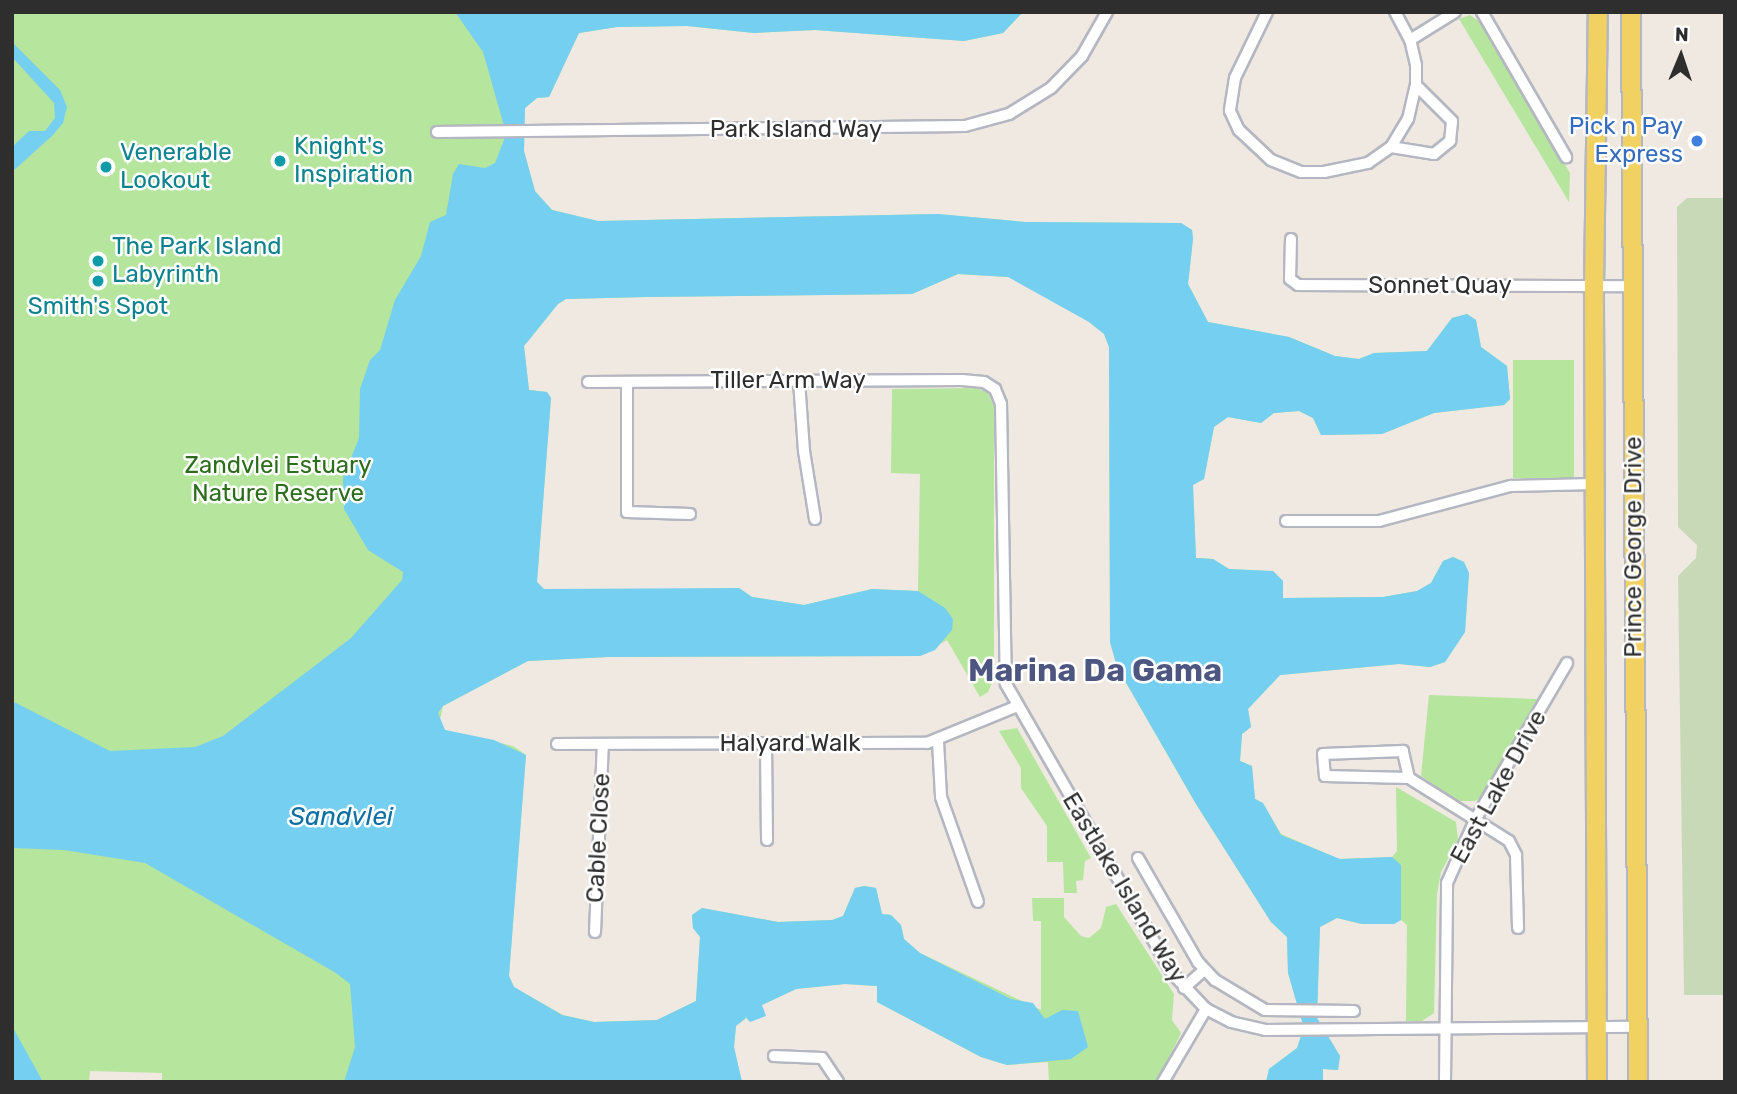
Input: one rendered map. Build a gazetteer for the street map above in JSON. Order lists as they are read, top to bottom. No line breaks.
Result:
{"streets":{"main road":["Prince George Drive"],"street":["Park Island Way","Sonnet Quay","Tiller Arm Way","Halyard Walk","East Lake Drive","Cable Close","Eastlake Island Way"]},"crossings":[["Sonnet Quay","Prince George Drive"],["Tiller Arm Way","Eastlake Island Way"],["Prince George Drive","Eastlake Island Way"],["Halyard Walk","Cable Close"],["Halyard Walk","Eastlake Island Way"],["East Lake Drive","Eastlake Island Way"]],"districts":["Marina Da Gama"],"water":["Sandvlei"],"parks":["Zandvlei Estuary Nature Reserve"],"places":["Pick n Pay Express","Knight's Inspiration","Venerable Lookout","The Park Island Labyrinth","Smith's Spot"],"north":"top"}
